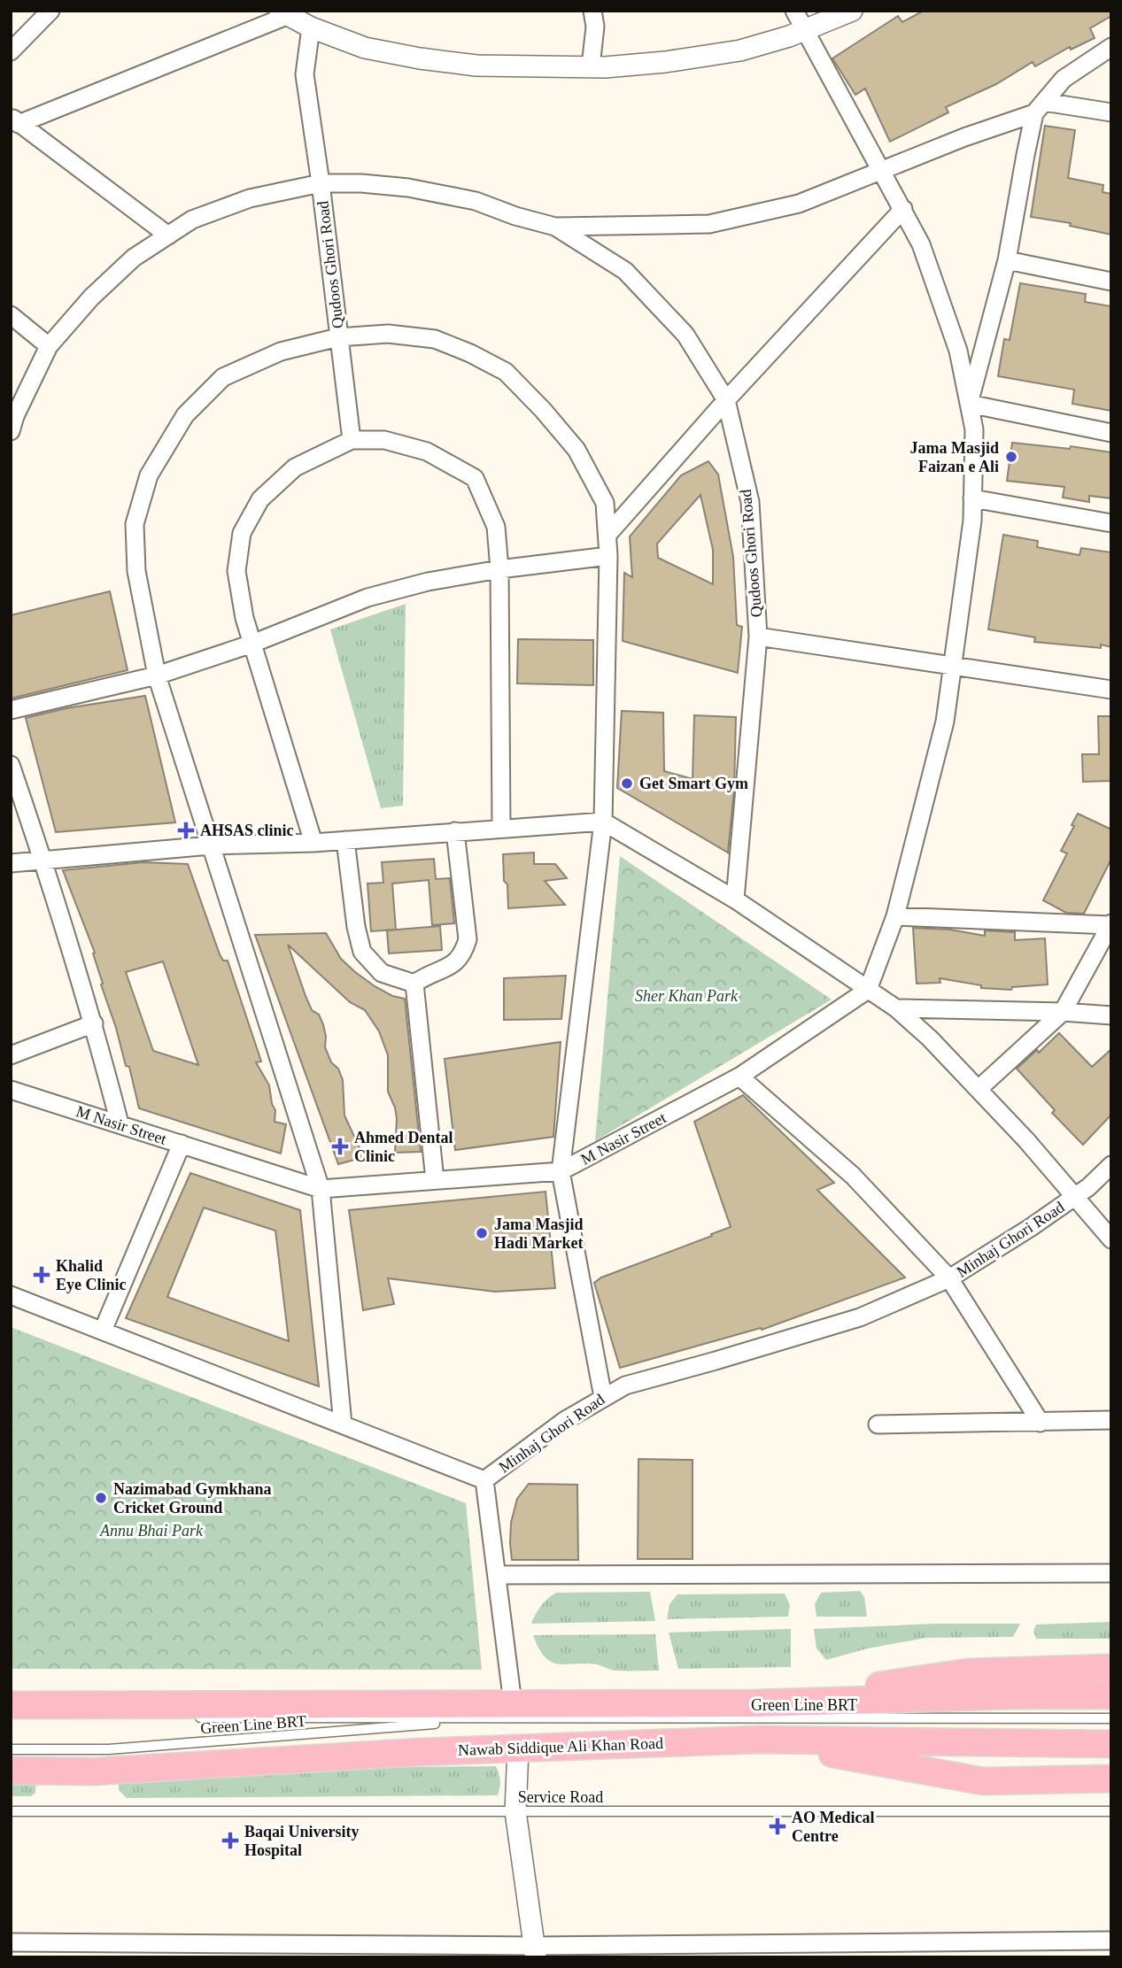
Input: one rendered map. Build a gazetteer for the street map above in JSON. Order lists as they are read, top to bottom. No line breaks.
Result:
{"streets":{"main road":["Nawab Siddique Ali Khan Road"],"street":["Qudoos Ghori Road","M Nasir Street","Minhaj Ghori Road"],"lane":["Green Line BRT","Service Road"]},"crossings":[["Green Line BRT","Nawab Siddique Ali Khan Road"]],"parks":["Sher Khan Park","Annu Bhai Park"],"places":{"other":["Jama Masjid Faizan e Ali","Get Smart Gym","Jama Masjid Hadi Market","Nazimabad Gymkhana Cricket Ground"],"health":["AHSAS clinic","Ahmed Dental Clinic","Khalid Eye Clinic","AO Medical Centre","Baqai University Hospital"]}}
